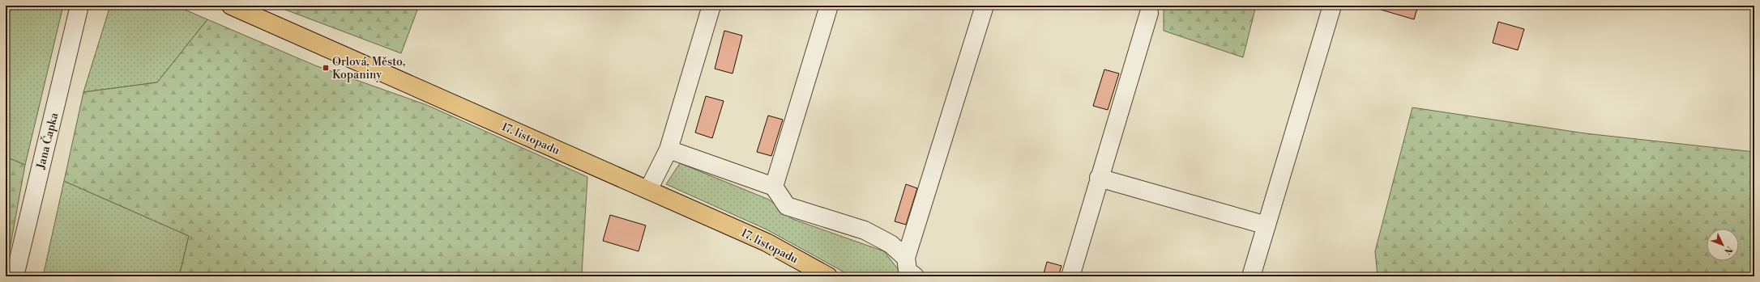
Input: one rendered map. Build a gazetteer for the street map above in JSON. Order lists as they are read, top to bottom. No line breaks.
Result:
{"streets":{"main road":["17. listopadu"],"street":["Jana Čapka"]},"places":{"transit":["Orlová, Město, Kopaniny"]},"north":"bottom right"}
